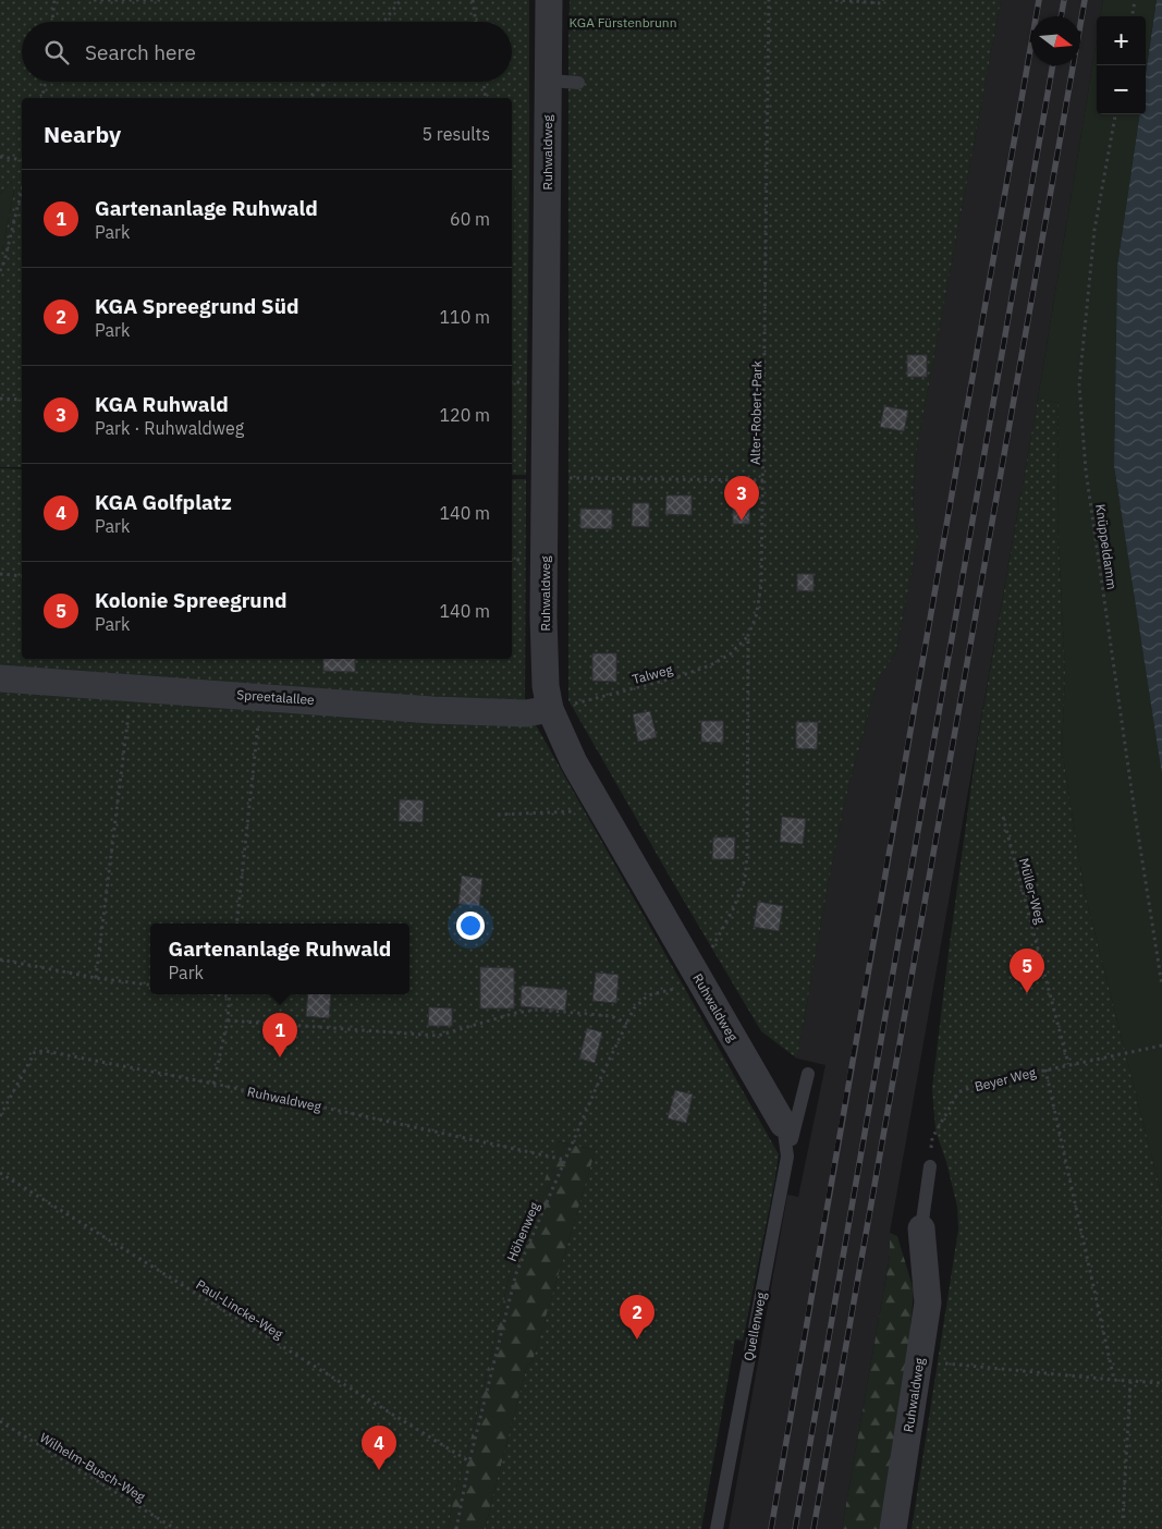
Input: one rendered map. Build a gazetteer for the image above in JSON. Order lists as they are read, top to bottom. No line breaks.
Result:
{"streets":{"street":["Ruhwaldweg","Spreetalallee"],"lane":["Quellenweg"],"path":["Alter-Robert-Park","Knüppeldamm","Talweg","Müller-Weg","Beyer Weg","Höhenweg","Paul-Lincke-Weg","Wilhelm-Busch-Weg"]},"crossings":[["Ruhwaldweg","Alter-Robert-Park"],["Ruhwaldweg","Talweg"],["Ruhwaldweg","Spreetalallee"],["Ruhwaldweg","Höhenweg"],["Ruhwaldweg","Quellenweg"],["Alter-Robert-Park","Talweg"],["Alter-Robert-Park","Höhenweg"],["Talweg","Spreetalallee"],["Müller-Weg","Beyer Weg"],["Höhenweg","Paul-Lincke-Weg"]],"parks":["KGA Fürstenbrunn"],"north":"right","page":{"map_buttons":["+","−"],"search":"Search here","heading":["Nearby","5 results"],"list":[{"mark":"1","name":"Gartenanlage Ruhwald","note":"Park","value":"60 m"},{"mark":"2","name":"KGA Spreegrund Süd","note":"Park","value":"110 m"},{"mark":"3","name":"KGA Ruhwald","note":"Park · Ruhwaldweg","value":"120 m"},{"mark":"4","name":"KGA Golfplatz","note":"Park","value":"140 m"},{"mark":"5","name":"Kolonie Spreegrund","note":"Park","value":"140 m"}],"pins":["3","5","1","2","4"],"popup":["Gartenanlage Ruhwald","Park"]}}
